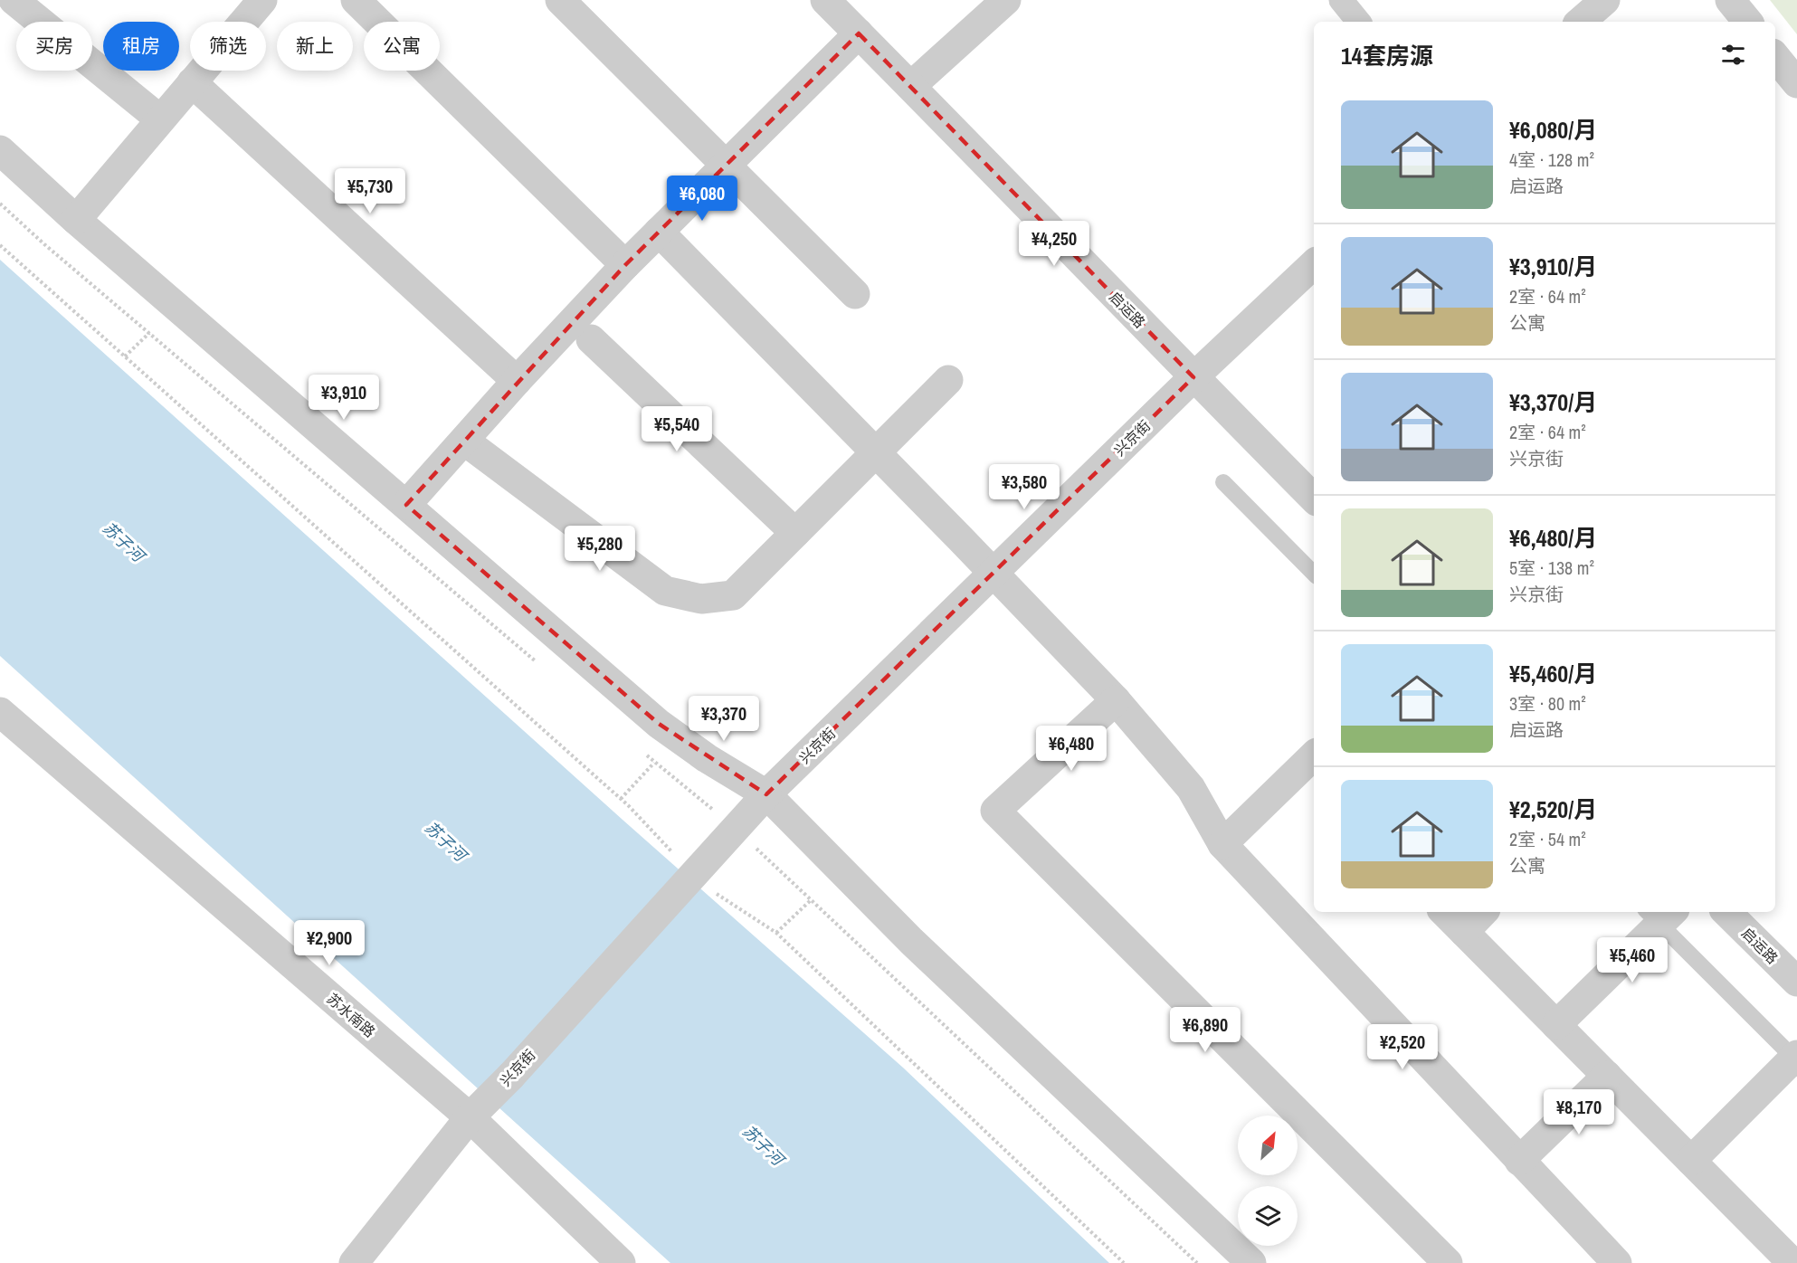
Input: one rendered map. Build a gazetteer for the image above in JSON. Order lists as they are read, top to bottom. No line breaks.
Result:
{"streets":{"street":["启运路","兴京街","苏水南路"]},"crossings":[["启运路","兴京街"],["兴京街","苏水南路"]],"water":["苏子河"],"north":"top right","page":{"chip":["买房","租房","筛选","新上","公寓"],"heading":"14套房源","list":[{"name":"¥6,080/月","note":"4室 · 128 m² · 启运路"},{"name":"¥3,910/月","note":"2室 · 64 m² · 公寓"},{"name":"¥3,370/月","note":"2室 · 64 m² · 兴京街"},{"name":"¥6,480/月","note":"5室 · 138 m² · 兴京街"},{"name":"¥5,460/月","note":"3室 · 80 m² · 启运路"},{"name":"¥2,520/月","note":"2室 · 54 m² · 公寓"}],"price":["¥5,730","¥6,080","¥4,250","¥3,910","¥5,540","¥3,580","¥5,280","¥3,370","¥6,480","¥2,900","¥5,460","¥6,890","¥2,520","¥8,170"]}}
